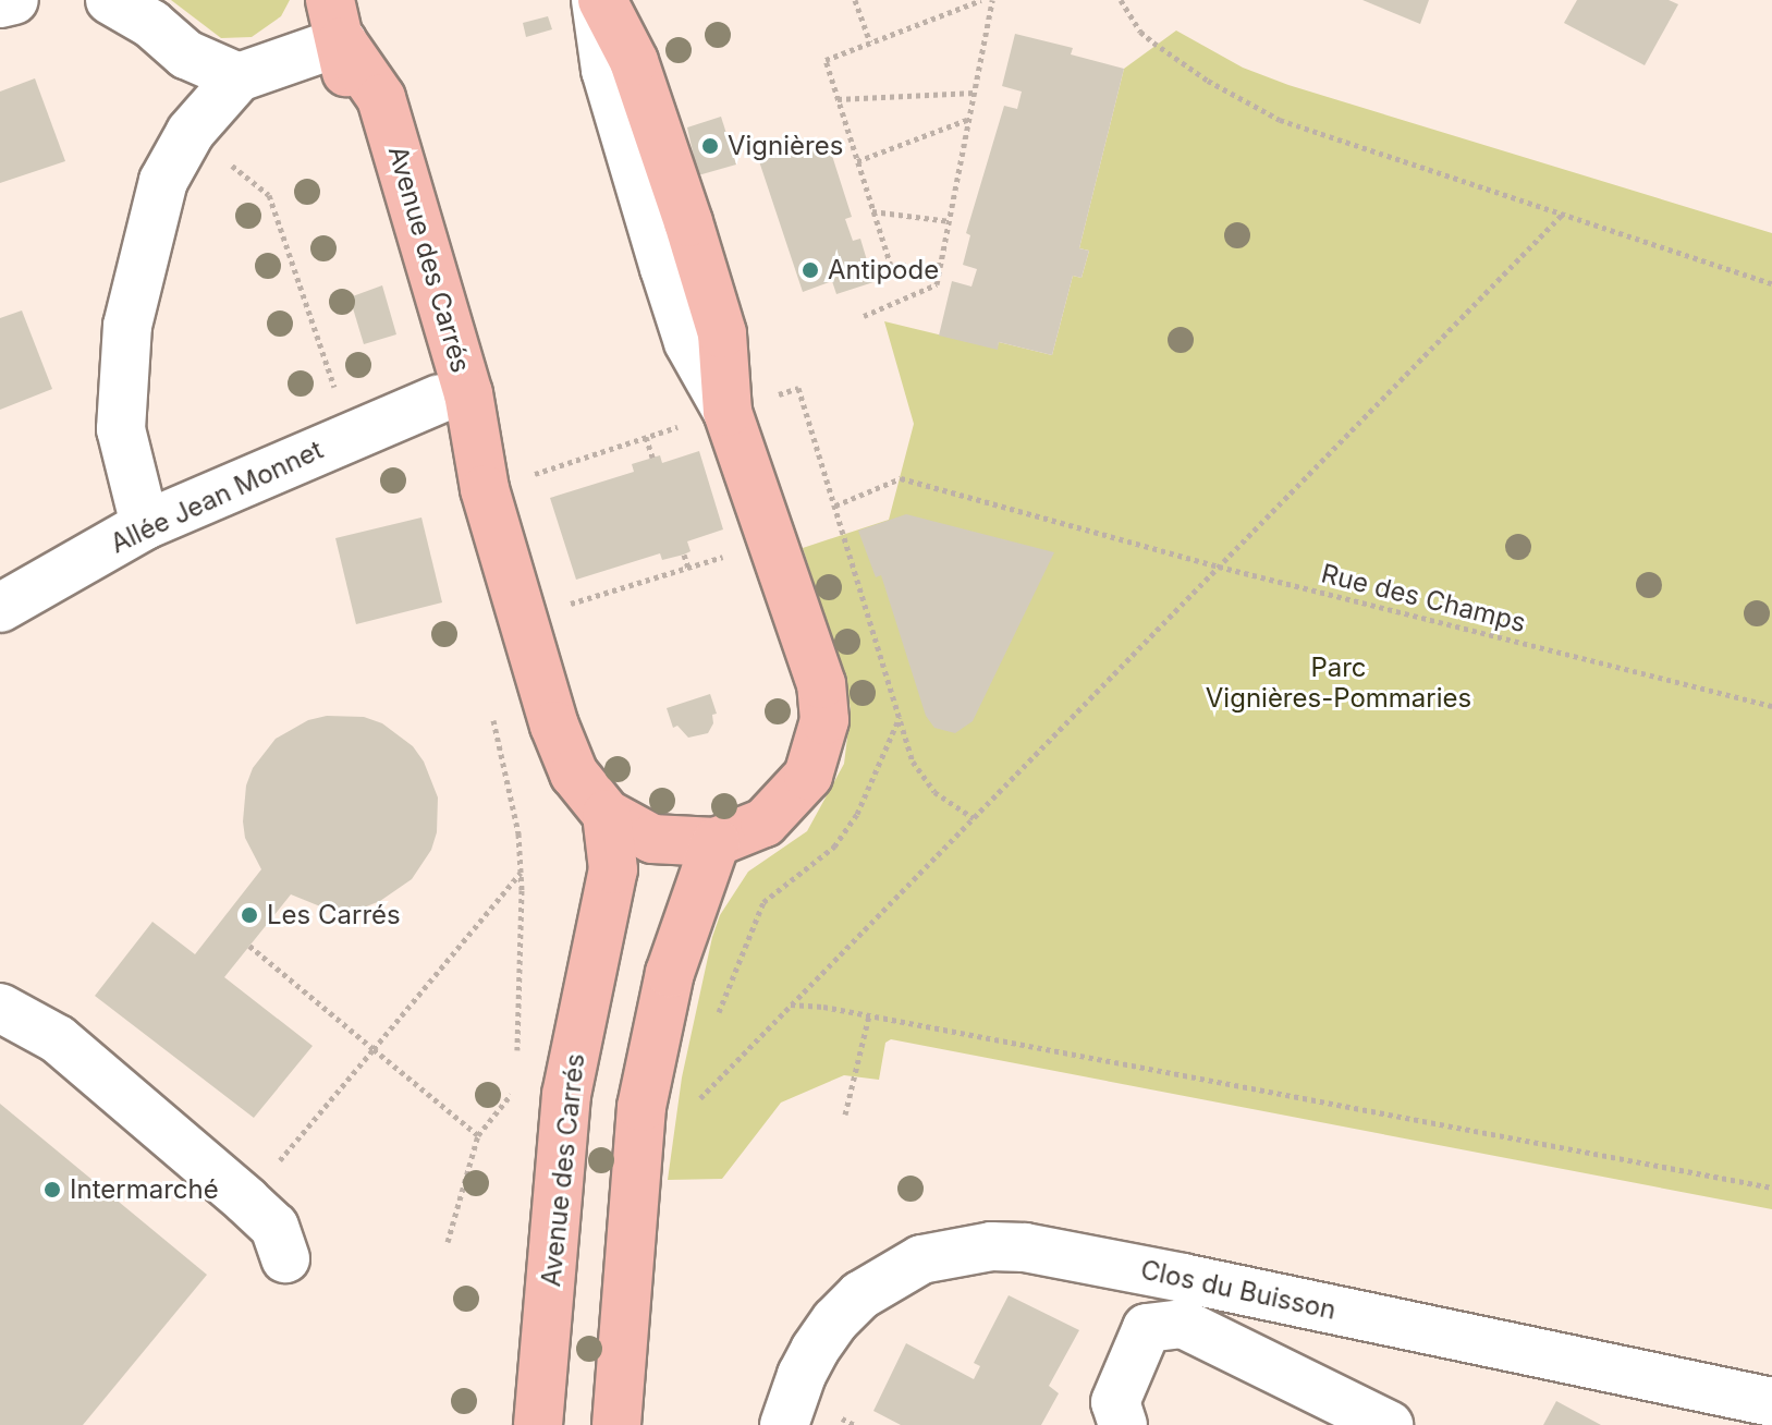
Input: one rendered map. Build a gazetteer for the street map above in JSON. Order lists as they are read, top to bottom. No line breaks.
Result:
{"streets":{"main road":["Avenue des Carrés"],"street":["Allée Jean Monnet","Clos du Buisson"],"path":["Rue des Champs"]},"crossings":[["Avenue des Carrés","Allée Jean Monnet"]],"parks":["Parc Vignières-Pommaries"],"places":["Vignières","Antipode","Les Carrés","Intermarché"]}
